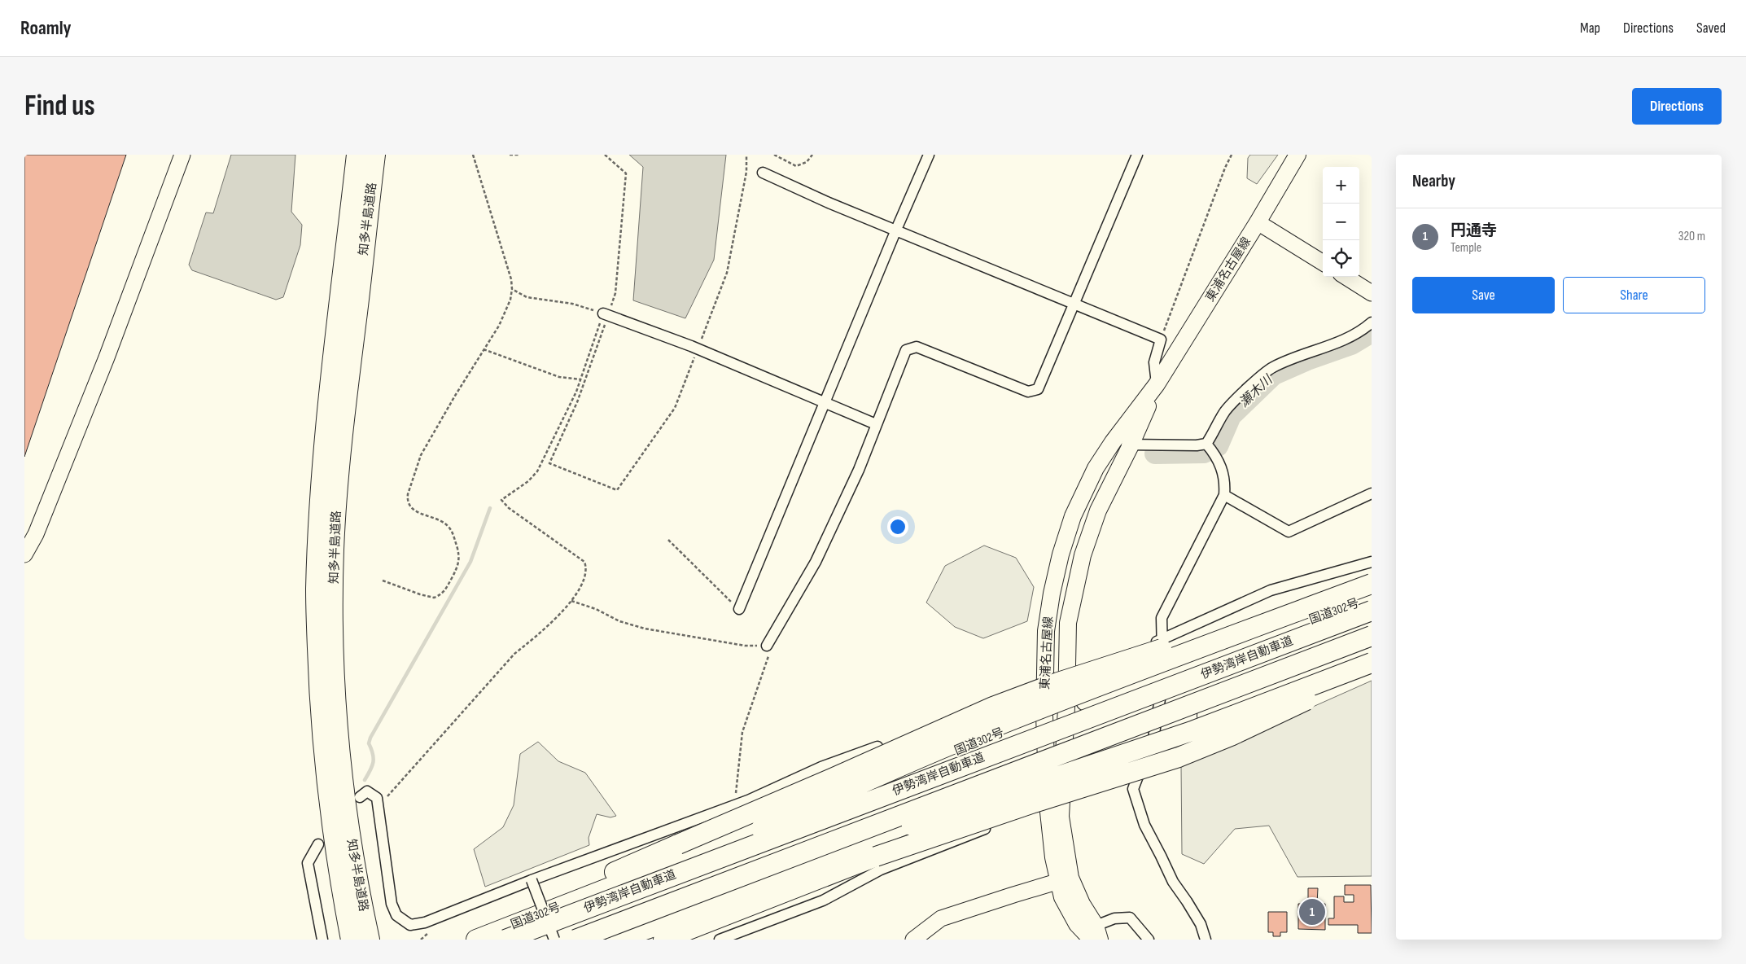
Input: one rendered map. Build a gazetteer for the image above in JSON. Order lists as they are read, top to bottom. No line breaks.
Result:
{"streets":{"highway":["知多半島道路","国道302号","伊勢湾岸自動車道"],"main road":["東浦名古屋線"]},"crossings":[["東浦名古屋線","国道302号"]],"water":["瀬木川"],"page":{"header":"Roamly","nav":["Map","Directions","Saved"],"buttons":["Directions",["Save","Share"]],"title":"Find us","heading":"Nearby","map_buttons":["+","−"],"list":[{"mark":"1","name":"円通寺","note":"Temple","value":"320 m"}],"pins":"1"}}
